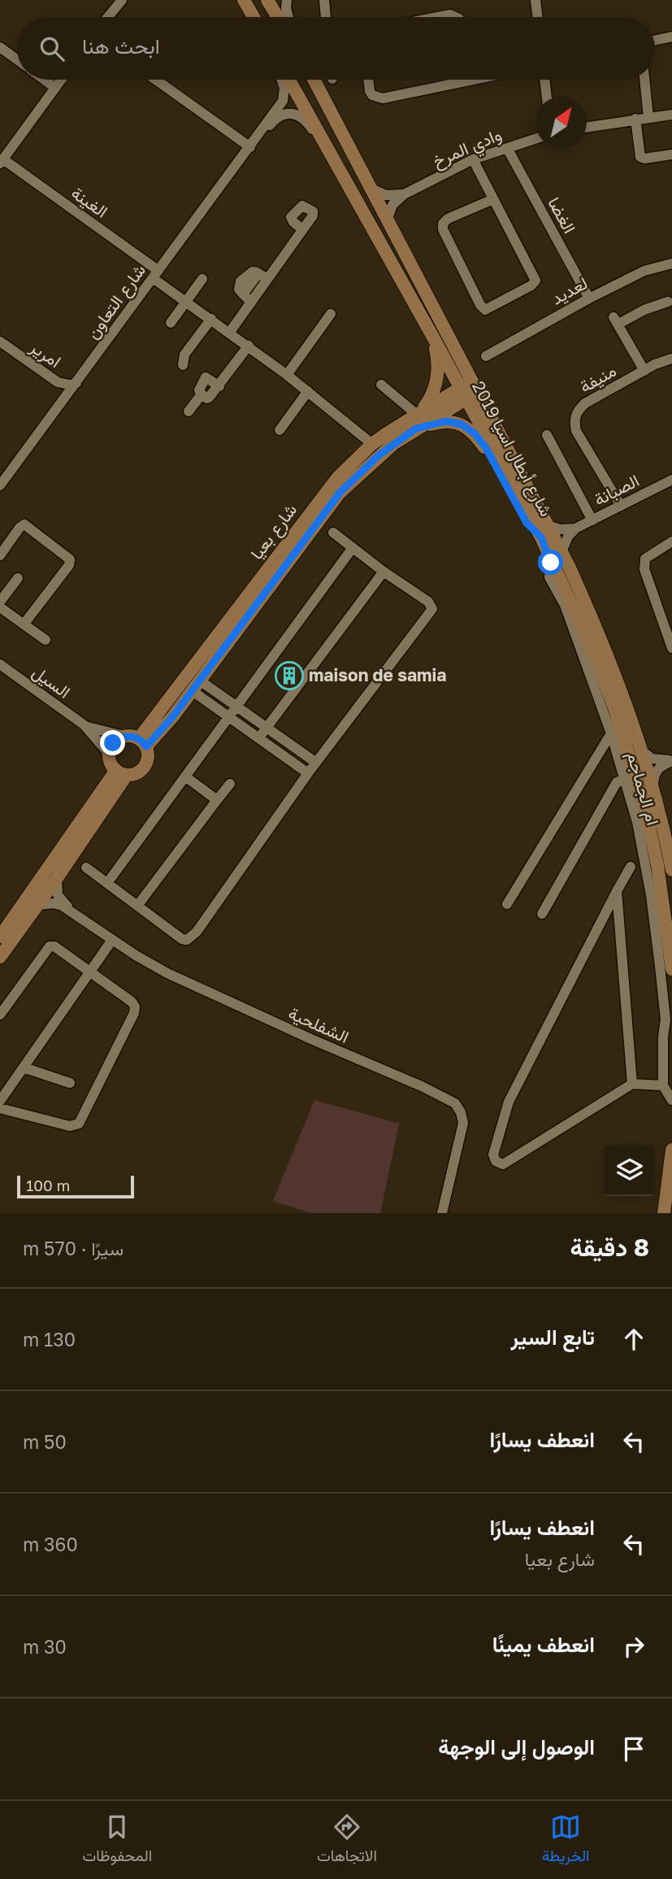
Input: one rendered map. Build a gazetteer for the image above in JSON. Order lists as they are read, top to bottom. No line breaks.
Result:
{"streets":{"main road":["شارع أبطال اسيا 2019","شارع بعيا"],"street":["وادي المرخ","الغينة","الغضا","لعديد","شارع التعاون","امرير","منيفة","الصبانة","السيل","ام الجماجم","الشفلحية"]},"crossings":[["وادي المرخ","الغضا"],["وادي المرخ","شارع أبطال اسيا 2019"],["الغينة","شارع التعاون"],["الغينة","شارع بعيا"],["الغضا","لعديد"],["شارع التعاون","امرير"],["شارع التعاون","شارع أبطال اسيا 2019"],["منيفة","الصبانة"],["شارع أبطال اسيا 2019","شارع بعيا"],["شارع أبطال اسيا 2019","ام الجماجم"],["شارع بعيا","السيل"]],"places":{"building":["maison de samia"]},"scale_bar":"100 m","north":"top right","page":{"search":"ابحث هنا","scale":"100 m","heading":["8 دقيقة","سيرًا · 570 m"],"list":[["تابع السير","130 m"],["انعطف يسارًا","50 m"],["انعطف يسارًا","شارع بعيا","360 m"],["انعطف يمينًا","30 m"],"الوصول إلى الوجهة"],"nav":["الخريطة","الاتجاهات","المحفوظات"]}}
